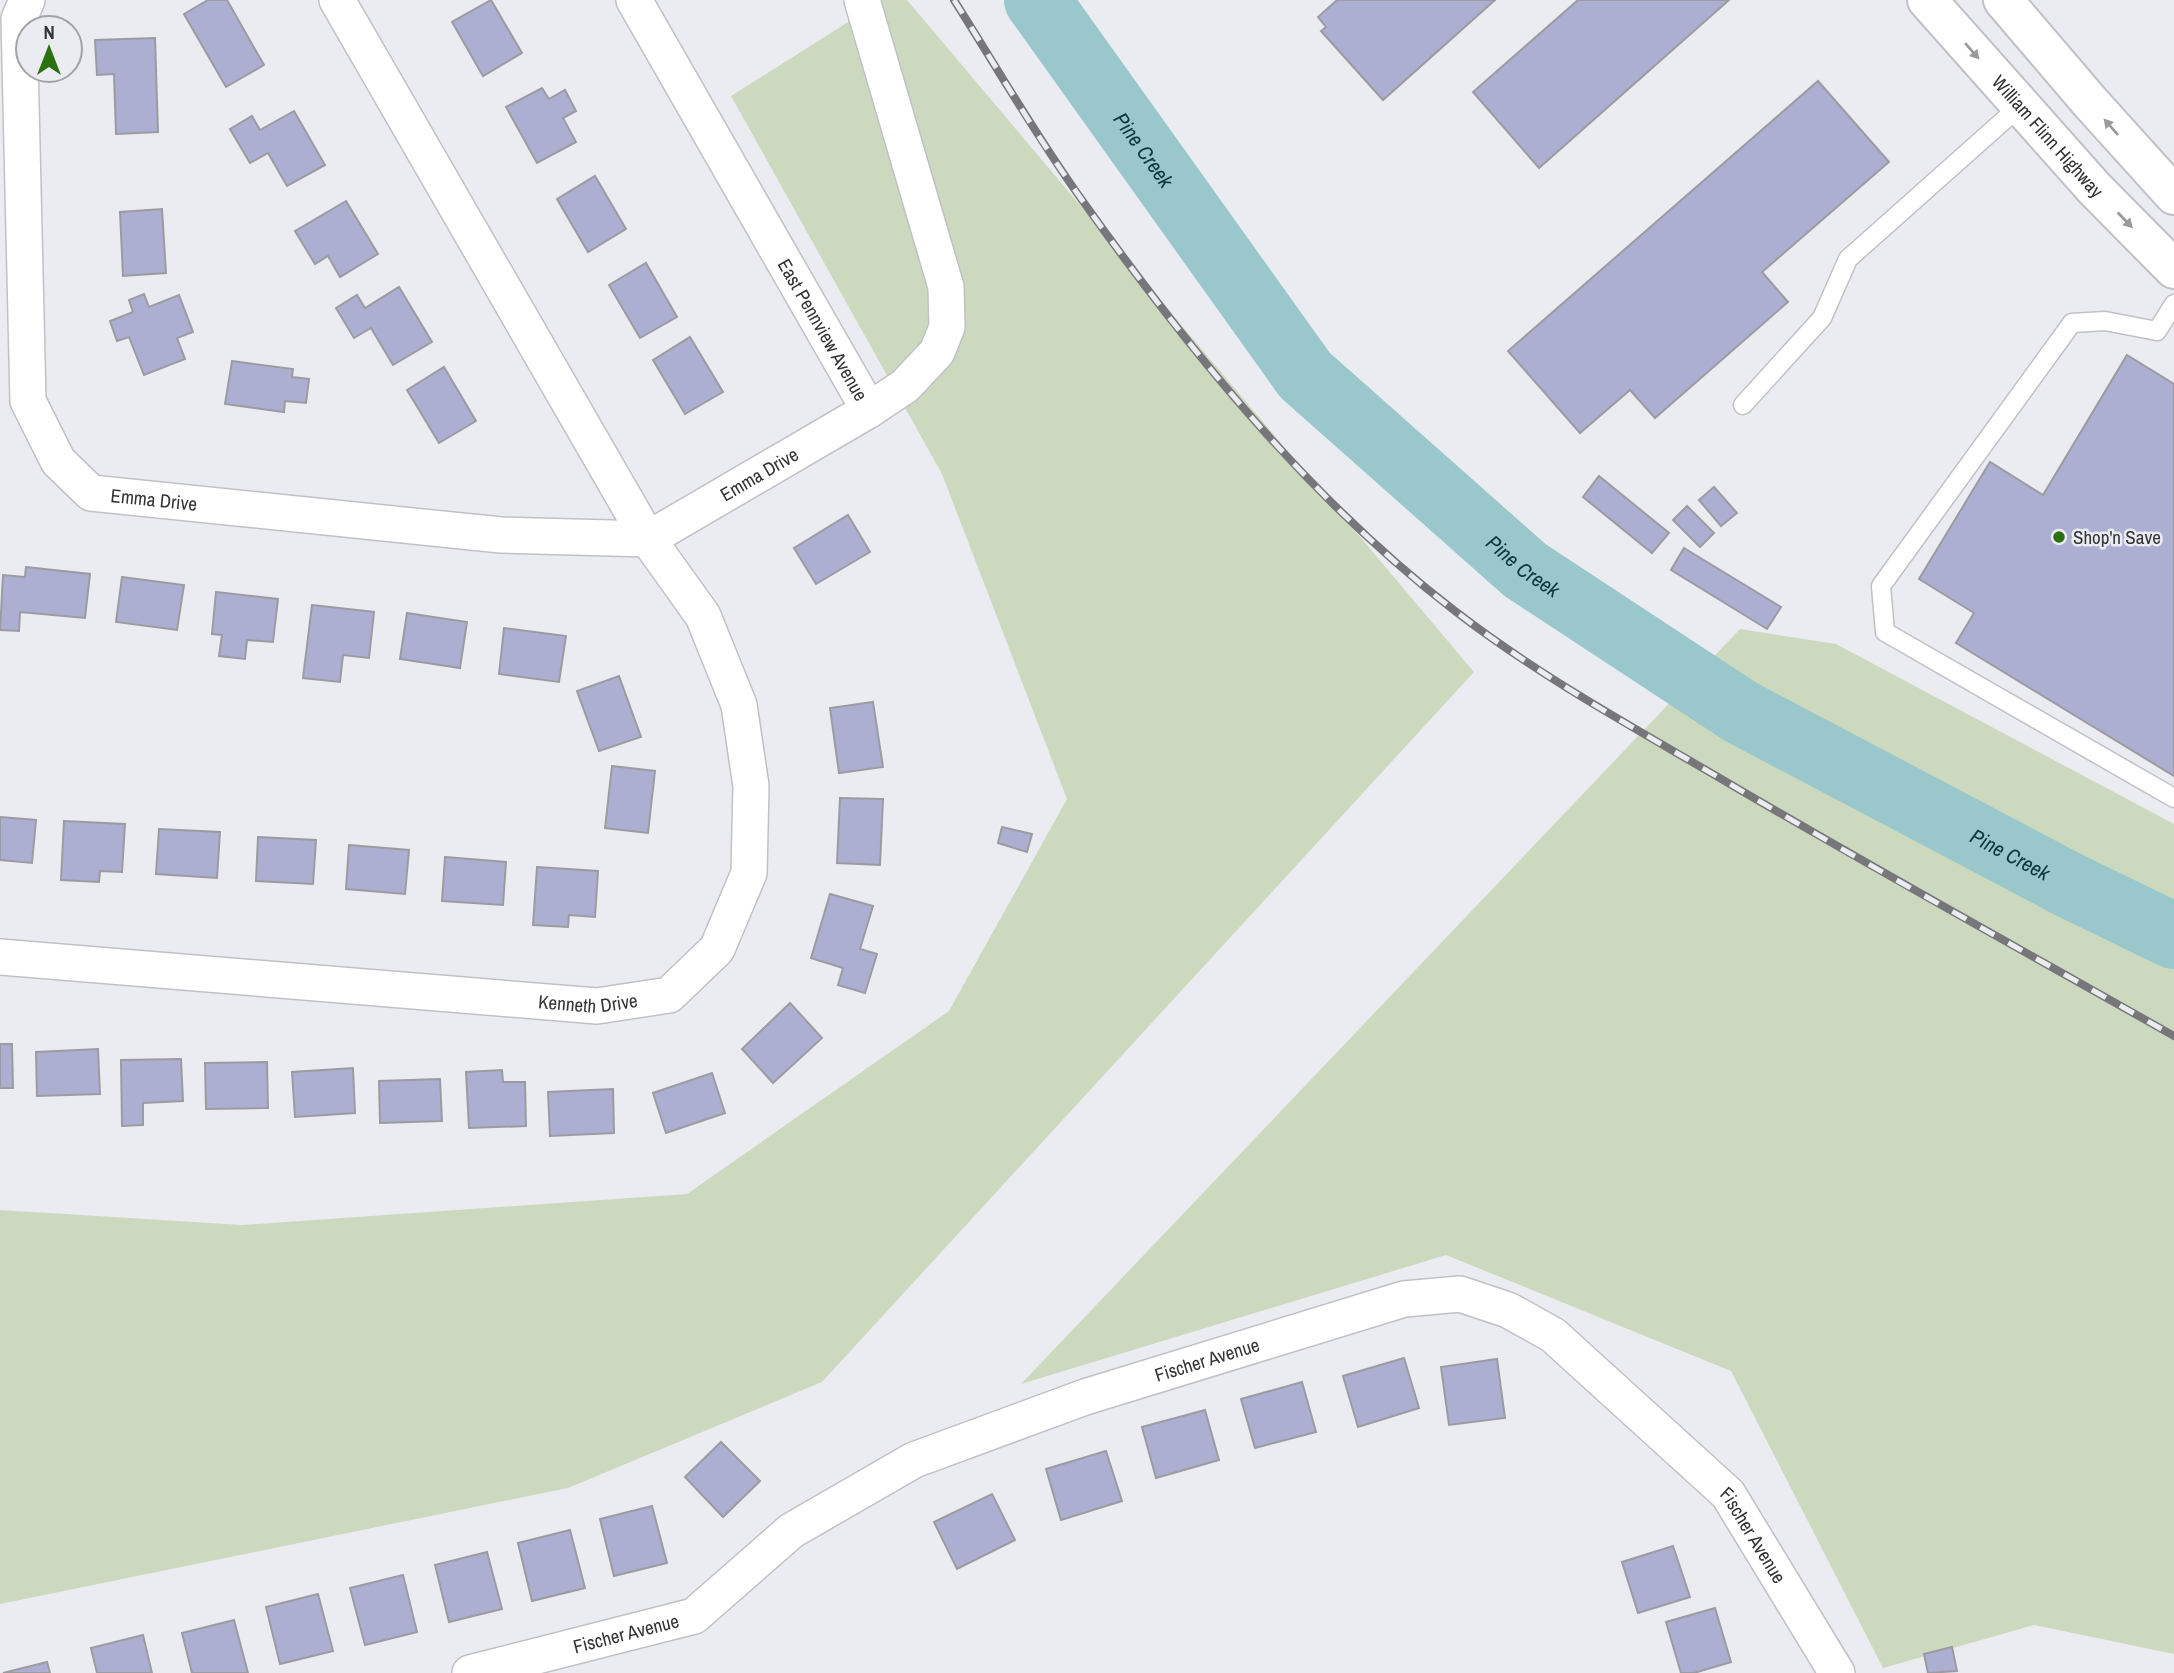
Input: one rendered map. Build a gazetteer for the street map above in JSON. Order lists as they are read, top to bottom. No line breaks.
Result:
{"streets":{"highway":["William Flinn Highway"],"street":["East Pennview Avenue","Emma Drive","Kenneth Drive","Fischer Avenue"]},"crossings":[["East Pennview Avenue","Emma Drive"],["Emma Drive","Kenneth Drive"]],"water":["Pine Creek"],"places":["Shop'n Save"],"north":"top"}
